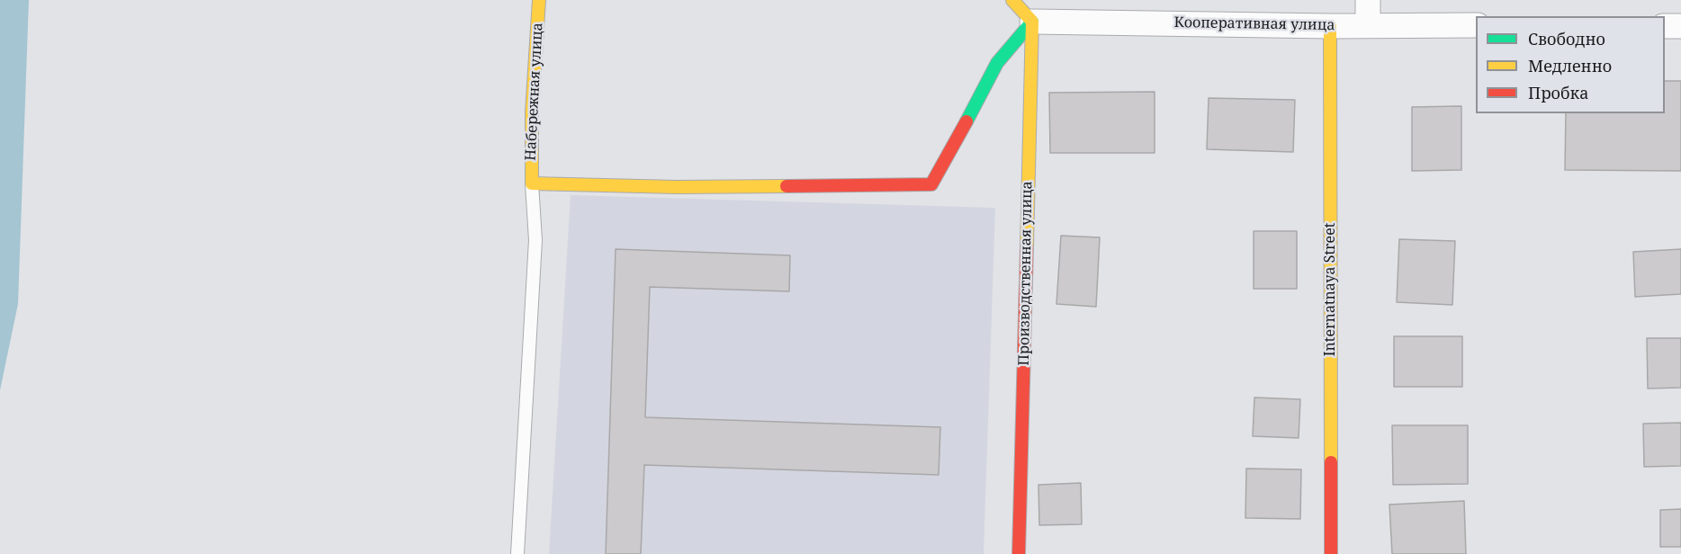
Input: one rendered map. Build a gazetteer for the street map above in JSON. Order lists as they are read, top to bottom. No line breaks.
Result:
{"streets":{"street":["Кооперативная улица","Набережная улица","Производственная улица","Internatnaya Street"]},"crossings":[["Кооперативная улица","Производственная улица"],["Кооперативная улица","Internatnaya Street"]],"legend":["Свободно","Медленно","Пробка"]}
